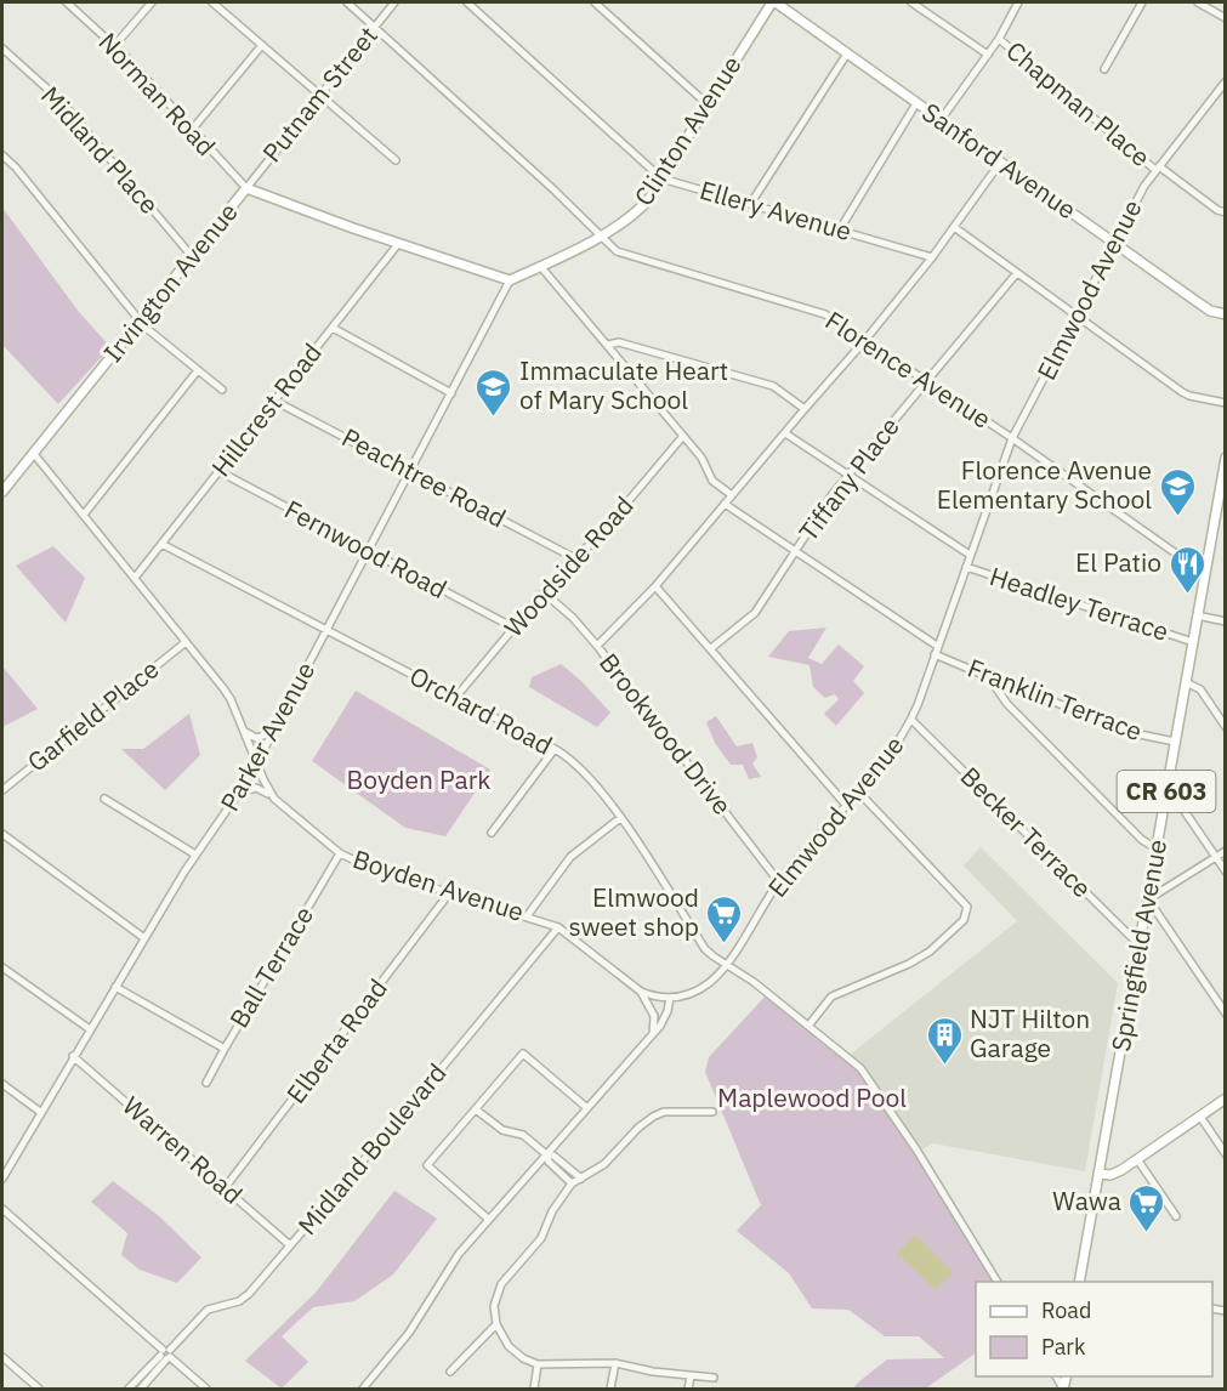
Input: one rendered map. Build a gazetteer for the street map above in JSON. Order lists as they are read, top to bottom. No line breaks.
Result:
{"streets":{"main road":["Clinton Avenue","Sanford Avenue","Irvington Avenue","CR 603","Springfield Avenue"],"street":["Norman Road","Putnam Street","Chapman Place","Midland Place","Ellery Avenue","Elmwood Avenue","Florence Avenue","Hillcrest Road","Peachtree Road","Tiffany Place","Fernwood Road","Woodside Road","Headley Terrace","Franklin Terrace","Orchard Road","Garfield Place","Brookwood Drive","Parker Avenue","Becker Terrace","Boyden Avenue","Ball Terrace","Elberta Road","Midland Boulevard","Warren Road"]},"crossings":[["Norman Road","Putnam Street"],["Norman Road","Irvington Avenue"],["Putnam Street","Irvington Avenue"],["Putnam Street","Florence Avenue"],["Chapman Place","Elmwood Avenue"],["Clinton Avenue","Sanford Avenue"],["Clinton Avenue","Ellery Avenue"],["Clinton Avenue","Irvington Avenue"],["Clinton Avenue","Florence Avenue"],["Clinton Avenue","Parker Avenue"],["Midland Place","Irvington Avenue"],["Sanford Avenue","Elmwood Avenue"],["Irvington Avenue","Hillcrest Road"],["Irvington Avenue","Parker Avenue"],["Irvington Avenue","Boyden Avenue"],["Elmwood Avenue","Florence Avenue"],["Elmwood Avenue","Headley Terrace"],["Elmwood Avenue","Franklin Terrace"],["Elmwood Avenue","Orchard Road"],["Elmwood Avenue","Brookwood Drive"],["Elmwood Avenue","Becker Terrace"],["Elmwood Avenue","Boyden Avenue"],["Florence Avenue","Tiffany Place"],["Florence Avenue","Springfield Avenue"],["Hillcrest Road","Peachtree Road"],["Hillcrest Road","Fernwood Road"],["Hillcrest Road","Orchard Road"],["Hillcrest Road","Boyden Avenue"],["Peachtree Road","Woodside Road"],["Peachtree Road","Parker Avenue"],["Tiffany Place","Headley Terrace"],["Tiffany Place","Franklin Terrace"],["Fernwood Road","Woodside Road"],["Fernwood Road","Parker Avenue"],["Woodside Road","Orchard Road"],["Woodside Road","Brookwood Drive"],["Headley Terrace","Springfield Avenue"],["Franklin Terrace","Springfield Avenue"],["Orchard Road","Parker Avenue"],["Garfield Place","Boyden Avenue"],["Parker Avenue","Boyden Avenue"],["Parker Avenue","Warren Road"],["Becker Terrace","Springfield Avenue"],["Boyden Avenue","Ball Terrace"],["Boyden Avenue","Elberta Road"],["Boyden Avenue","Midland Boulevard"],["Elberta Road","Warren Road"],["Midland Boulevard","Warren Road"]],"parks":["Boyden Park","Maplewood Pool"],"places":{"school or university":["Immaculate Heart of Mary School","Florence Avenue Elementary School"],"restaurant":["El Patio"],"supermarket":["Elmwood sweet shop","Wawa"],"building":["NJT Hilton Garage"]},"legend":["Road","Park"]}
